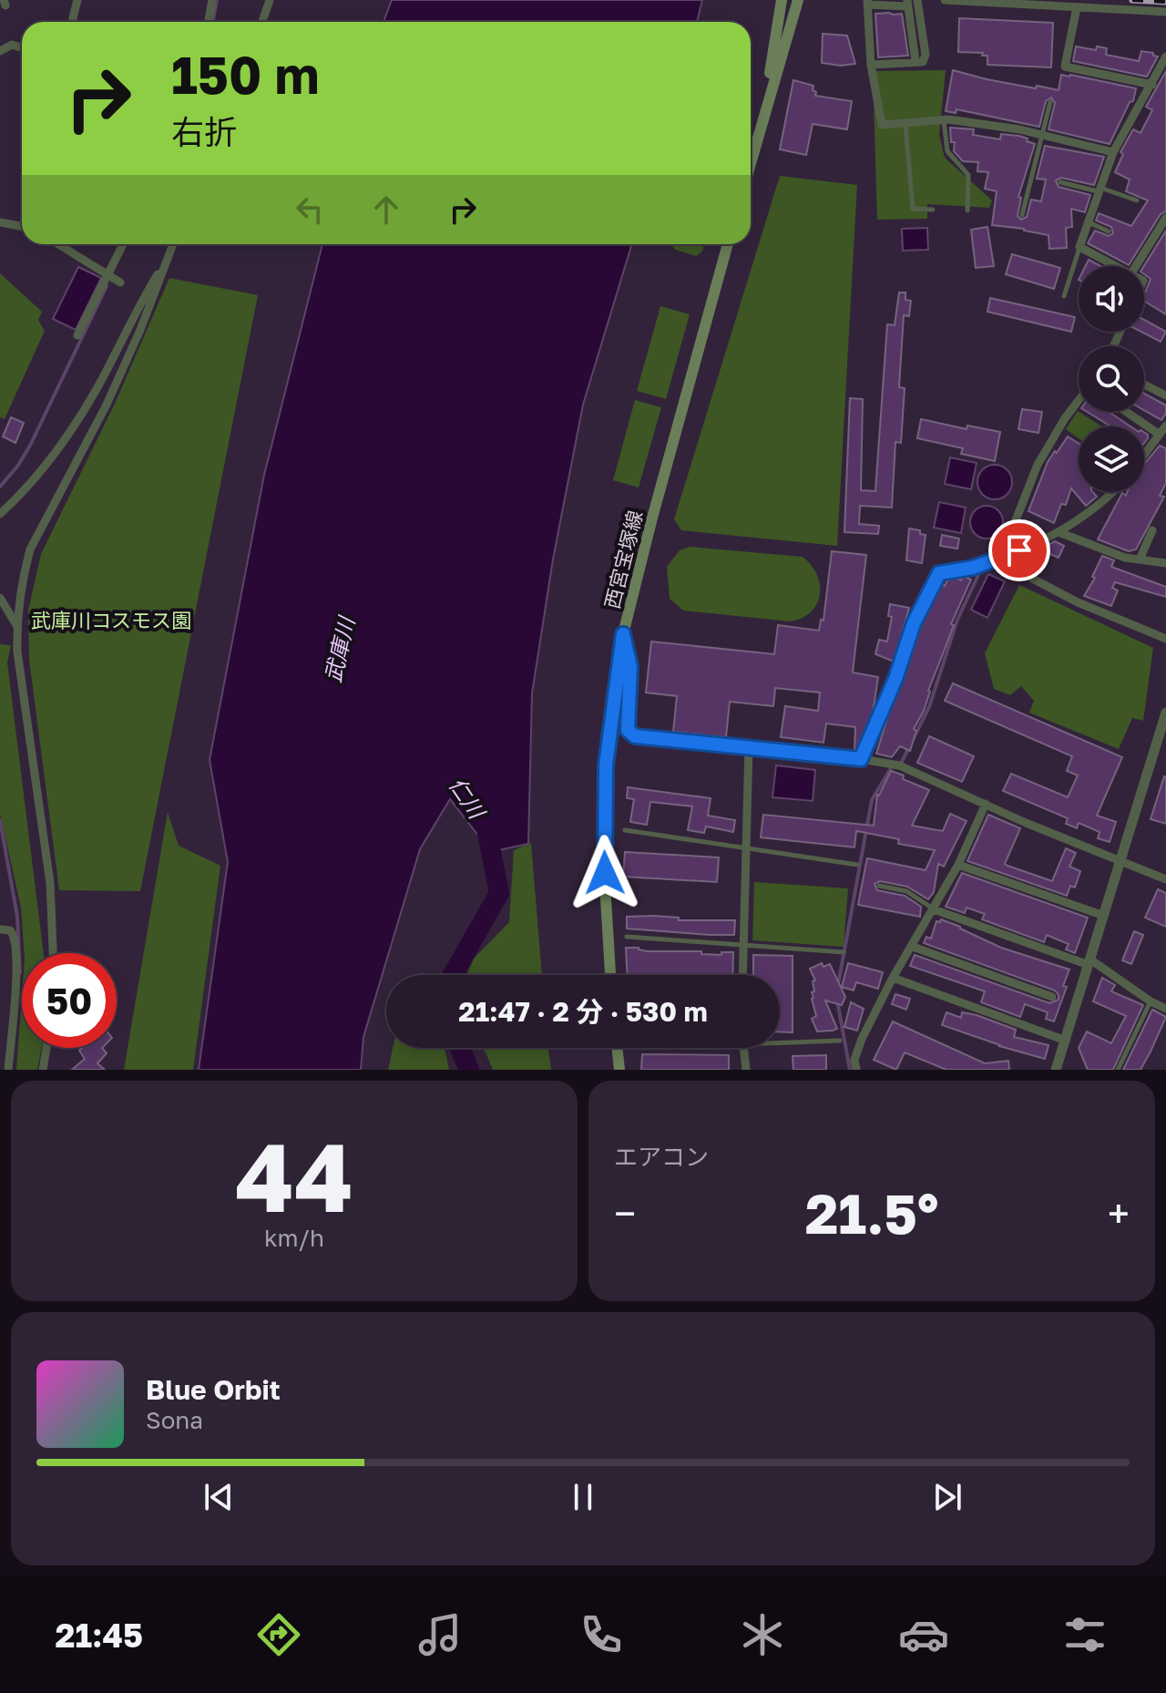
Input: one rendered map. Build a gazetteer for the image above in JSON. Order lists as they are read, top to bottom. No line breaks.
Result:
{"streets":{"main road":["西宮宝塚線"]},"water":["武庫川","仁川"],"parks":["武庫川コスモス園"],"page":{"turn":["150 m","右折"],"limit":"50","trip":"21:47 · 2 分 · 530 m","tile":[["44","km/h"],"エアコン"],"heat":["−","21.5°","+"],"song":["Blue Orbit","Sona"],"tabs":"21:45"}}
